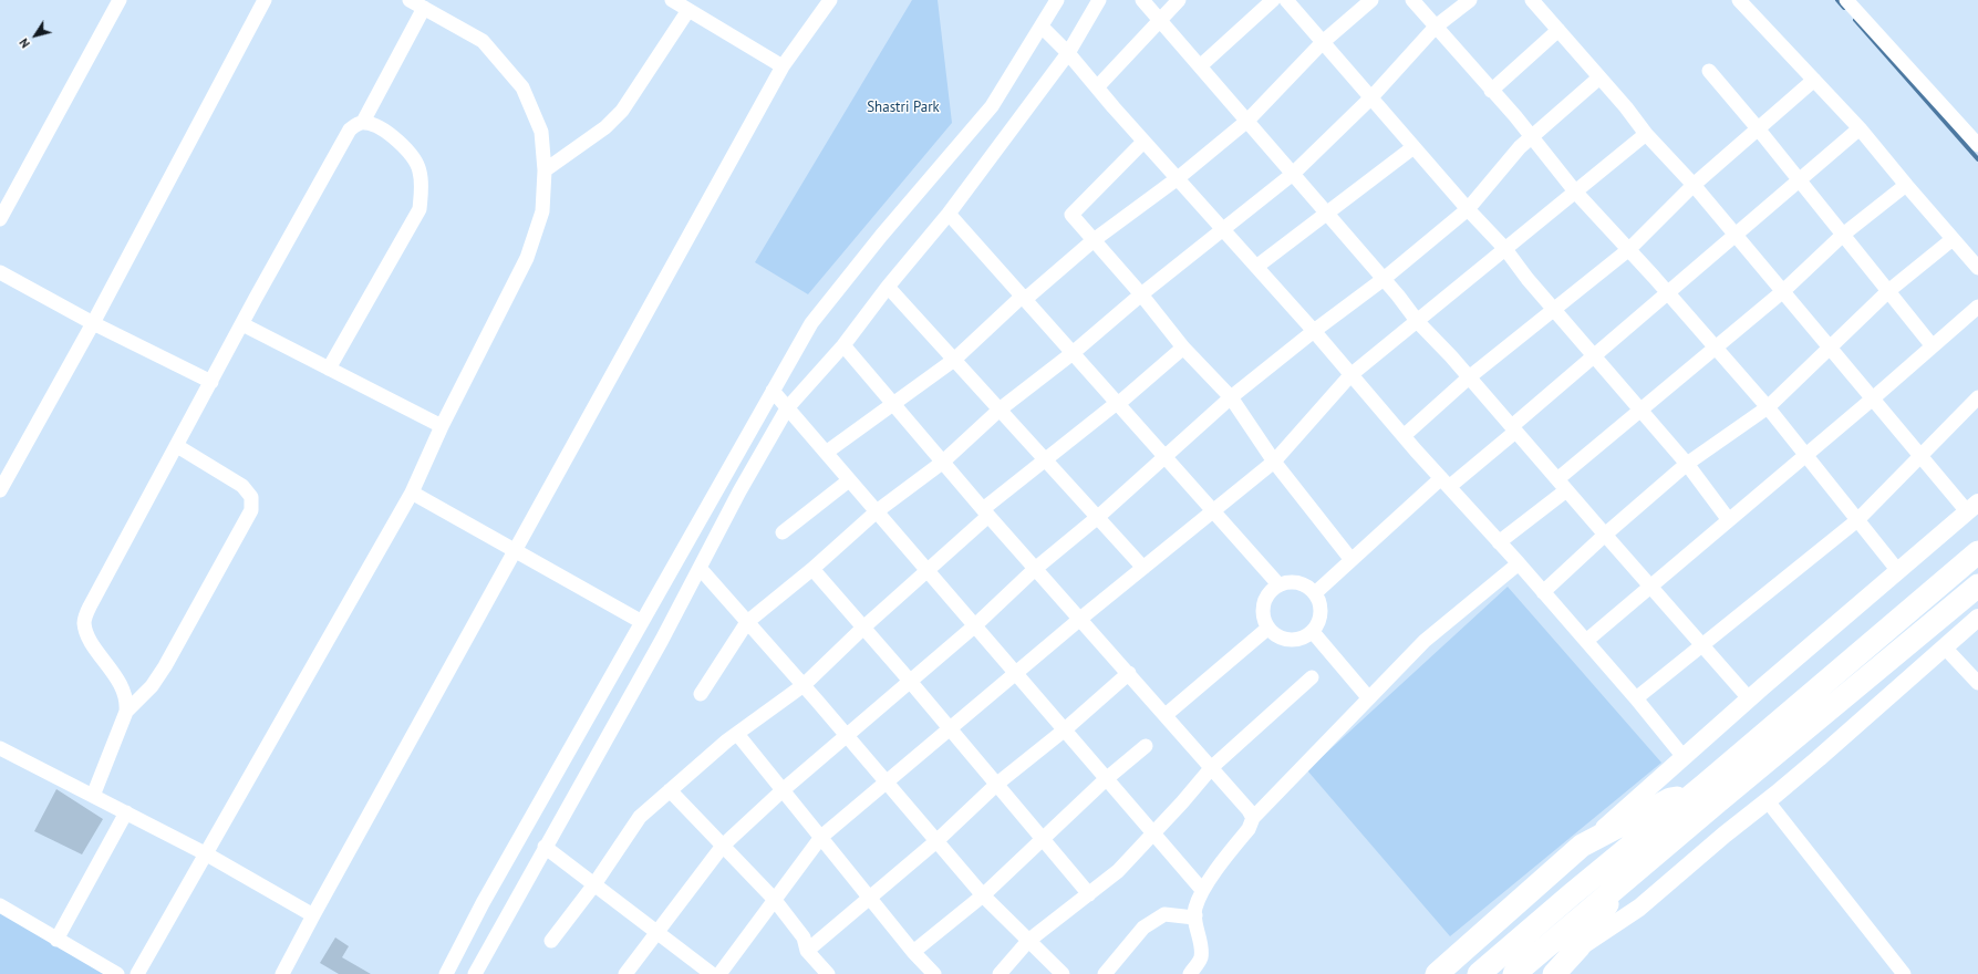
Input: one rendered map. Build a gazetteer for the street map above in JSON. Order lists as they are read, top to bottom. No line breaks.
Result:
{"parks":["Shastri Park"],"north":"bottom left"}
